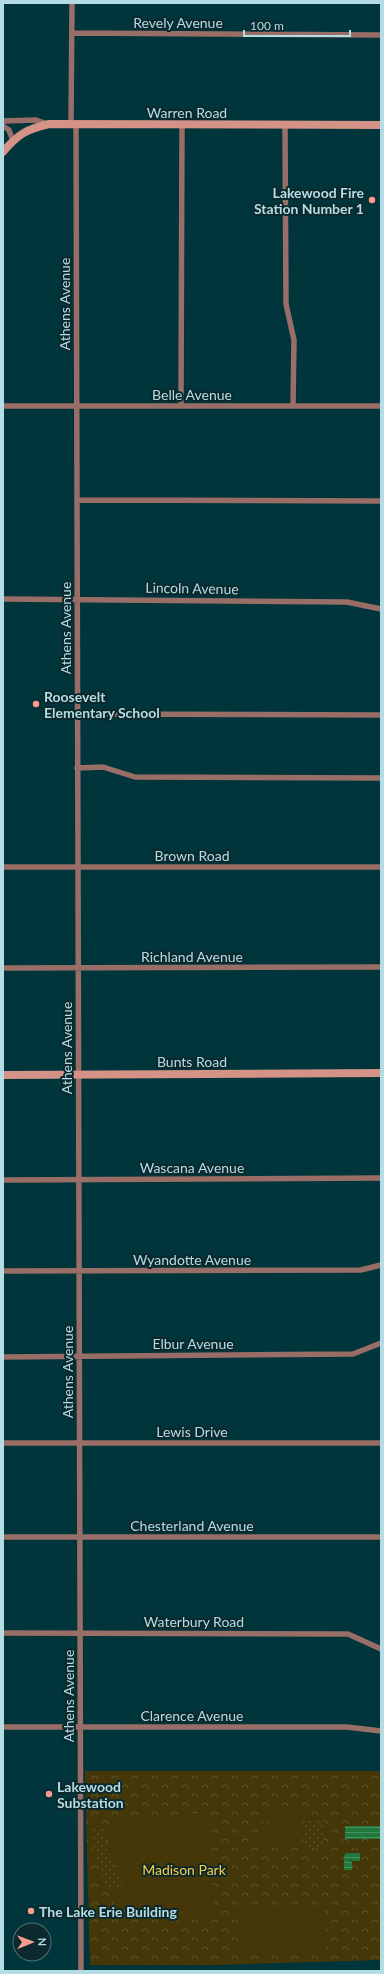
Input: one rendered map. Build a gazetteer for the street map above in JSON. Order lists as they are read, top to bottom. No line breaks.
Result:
{"streets":{"main road":["Warren Road","Bunts Road"],"street":["Revely Avenue","Athens Avenue","Belle Avenue","Lincoln Avenue","Brown Road","Richland Avenue","Wascana Avenue","Wyandotte Avenue","Elbur Avenue","Lewis Drive","Chesterland Avenue","Waterbury Road","Clarence Avenue"]},"crossings":[["Revely Avenue","Athens Avenue"],["Warren Road","Athens Avenue"],["Athens Avenue","Belle Avenue"],["Athens Avenue","Lincoln Avenue"],["Athens Avenue","Brown Road"],["Athens Avenue","Richland Avenue"],["Athens Avenue","Bunts Road"],["Athens Avenue","Wascana Avenue"],["Athens Avenue","Wyandotte Avenue"],["Athens Avenue","Elbur Avenue"],["Athens Avenue","Lewis Drive"],["Athens Avenue","Chesterland Avenue"],["Athens Avenue","Waterbury Road"],["Athens Avenue","Clarence Avenue"]],"parks":["Madison Park"],"places":["Lakewood Fire Station Number 1","Roosevelt Elementary School","Lakewood Substation","The Lake Erie Building"],"scale_bar":"100 m","north":"right"}
